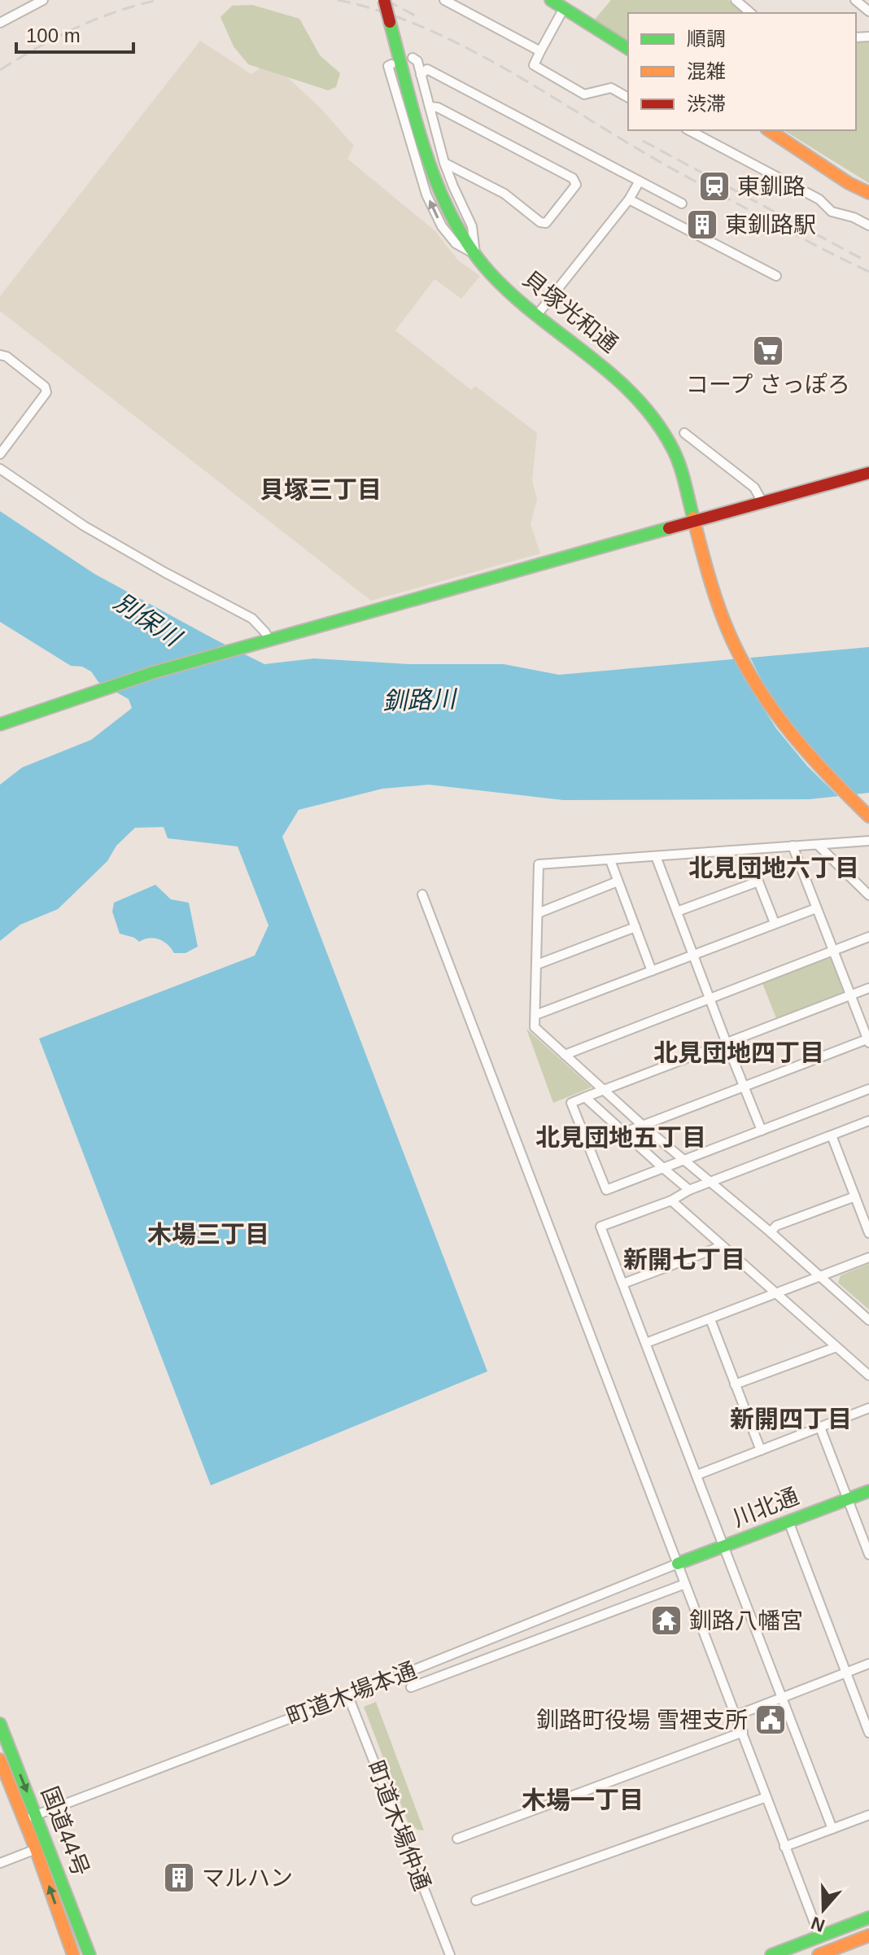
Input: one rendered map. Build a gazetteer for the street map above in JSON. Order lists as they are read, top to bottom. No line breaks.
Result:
{"streets":{"main road":["貝塚光和通","川北通","国道44号"],"street":["町道木場本通","町道木場仲通"]},"crossings":[["川北通","町道木場本通"],["町道木場本通","町道木場仲通"],["町道木場本通","国道44号"]],"districts":["貝塚三丁目","北見団地六丁目","北見団地四丁目","北見団地五丁目","木場三丁目","新開七丁目","新開四丁目","木場一丁目"],"water":["別保川","釧路川"],"places":{"station":["東釧路"],"building":["東釧路駅","マルハン"],"supermarket":["コープ さっぽろ"],"temple":["釧路八幡宮"],"public building":["釧路町役場 雪裡支所"]},"legend":["順調","混雑","渋滞"],"scale_bar":"100 m","north":"bottom"}
